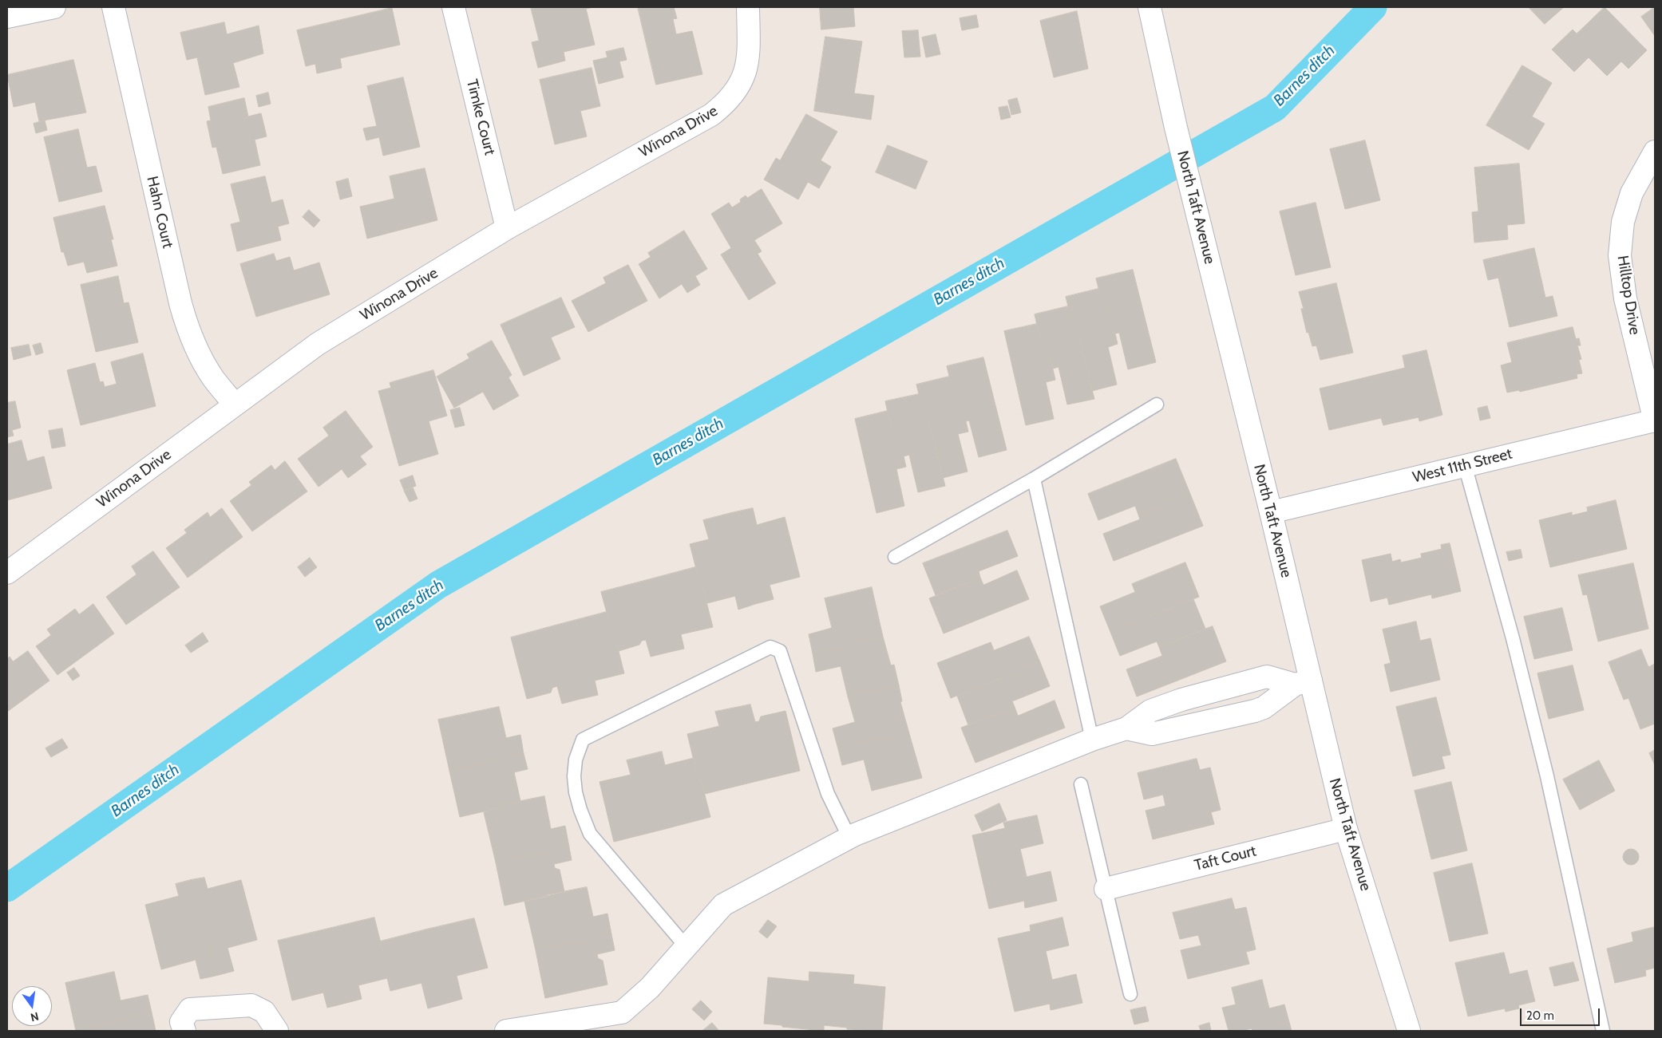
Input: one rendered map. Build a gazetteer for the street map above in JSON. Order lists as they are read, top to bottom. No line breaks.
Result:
{"streets":{"street":["Timke Court","Winona Drive","North Taft Avenue","Hahn Court","Hilltop Drive","West 11th Street","Taft Court"]},"crossings":[["Timke Court","Winona Drive"],["Winona Drive","Hahn Court"],["North Taft Avenue","West 11th Street"],["North Taft Avenue","Taft Court"],["Hilltop Drive","West 11th Street"]],"water":["Barnes ditch"],"scale_bar":"20 m","north":"bottom"}
